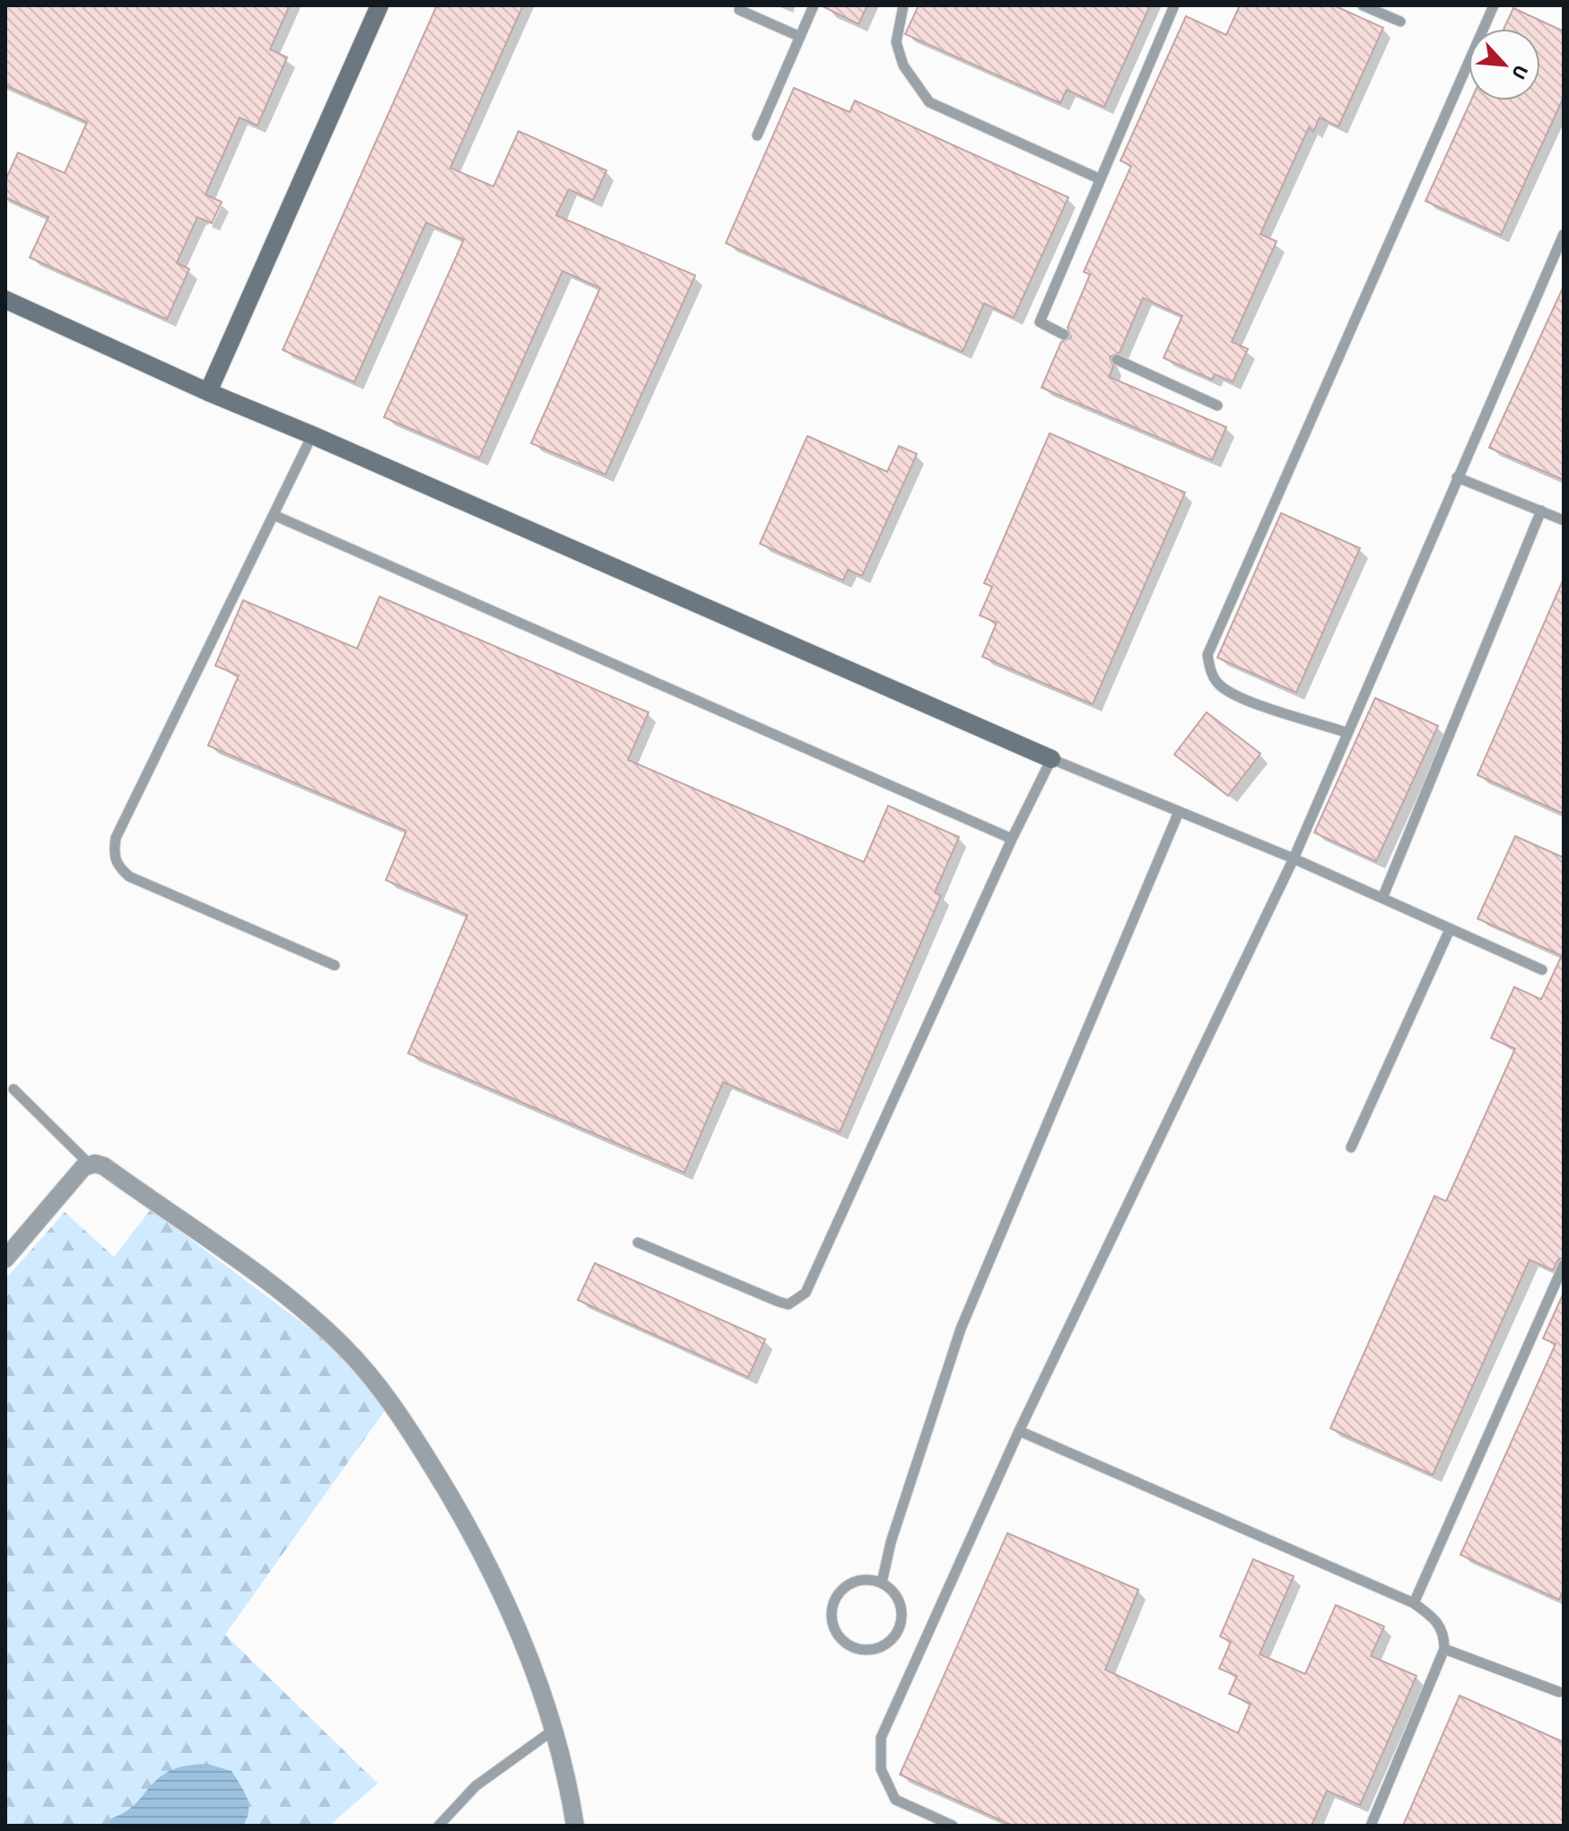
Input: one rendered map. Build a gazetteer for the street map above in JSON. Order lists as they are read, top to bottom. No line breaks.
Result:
{"north":"bottom right"}
